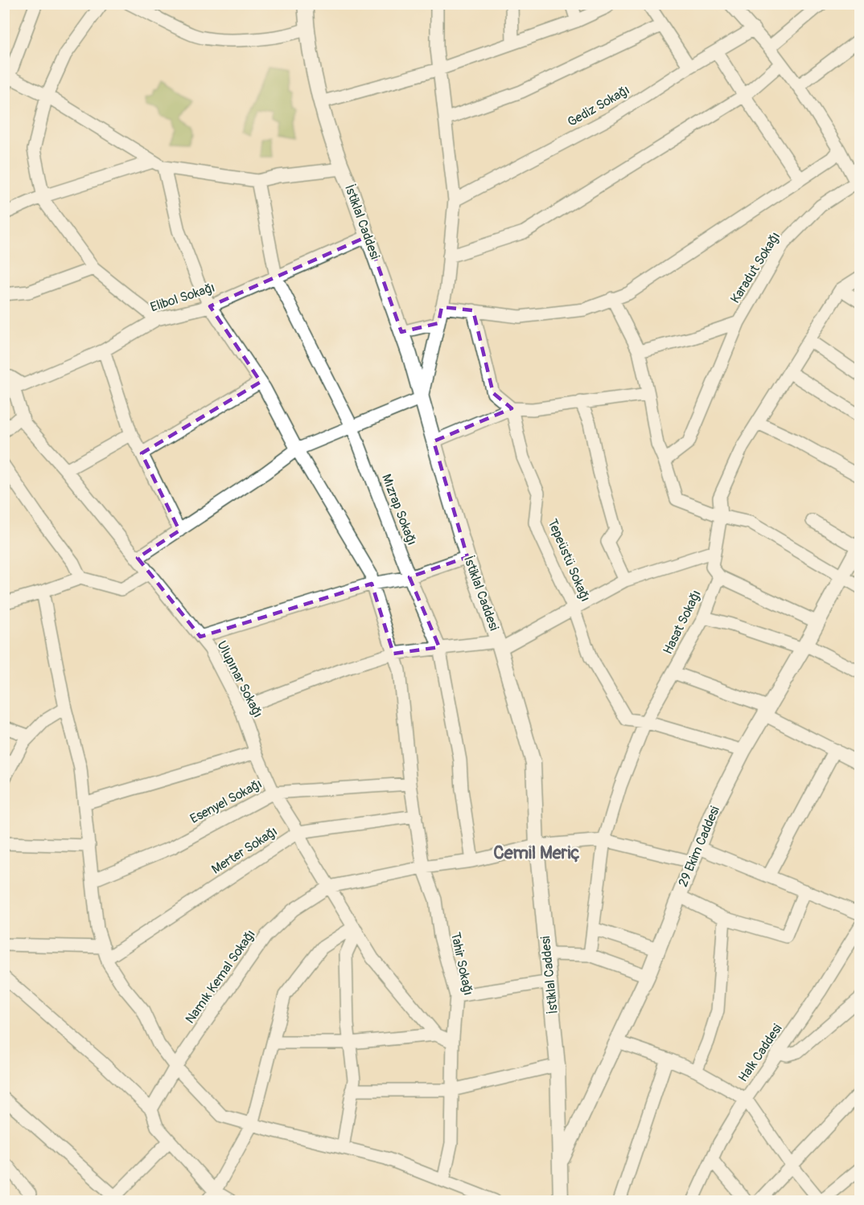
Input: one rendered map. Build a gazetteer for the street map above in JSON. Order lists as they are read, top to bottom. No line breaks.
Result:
{"streets":{"street":["Gediz Sokağı","İstiklal Caddesi","Karadut Sokağı","Elibol Sokağı","Mızrap Sokağı","Tepeüstü Sokağı","Hasat Sokağı","Ulupınar Sokağı","Esenyel Sokağı","29 Ekim Caddesi","Merter Sokağı","Tahir Sokağı","Namık Kemal Sokağı","Halk Caddesi"]},"crossings":[["Gediz Sokağı","Karadut Sokağı"],["İstiklal Caddesi","Elibol Sokağı"],["İstiklal Caddesi","29 Ekim Caddesi"],["İstiklal Caddesi","Namık Kemal Sokağı"],["Elibol Sokağı","Mızrap Sokağı"],["Elibol Sokağı","Ulupınar Sokağı"],["Elibol Sokağı","Tahir Sokağı"],["Mızrap Sokağı","Namık Kemal Sokağı"],["Tepeüstü Sokağı","Hasat Sokağı"],["Hasat Sokağı","Namık Kemal Sokağı"],["Ulupınar Sokağı","Esenyel Sokağı"],["Ulupınar Sokağı","Merter Sokağı"],["Ulupınar Sokağı","Namık Kemal Sokağı"],["Esenyel Sokağı","Tahir Sokağı"],["29 Ekim Caddesi","Namık Kemal Sokağı"],["Merter Sokağı","Tahir Sokağı"],["Tahir Sokağı","Namık Kemal Sokağı"]],"districts":["Cemil Meriç"]}
